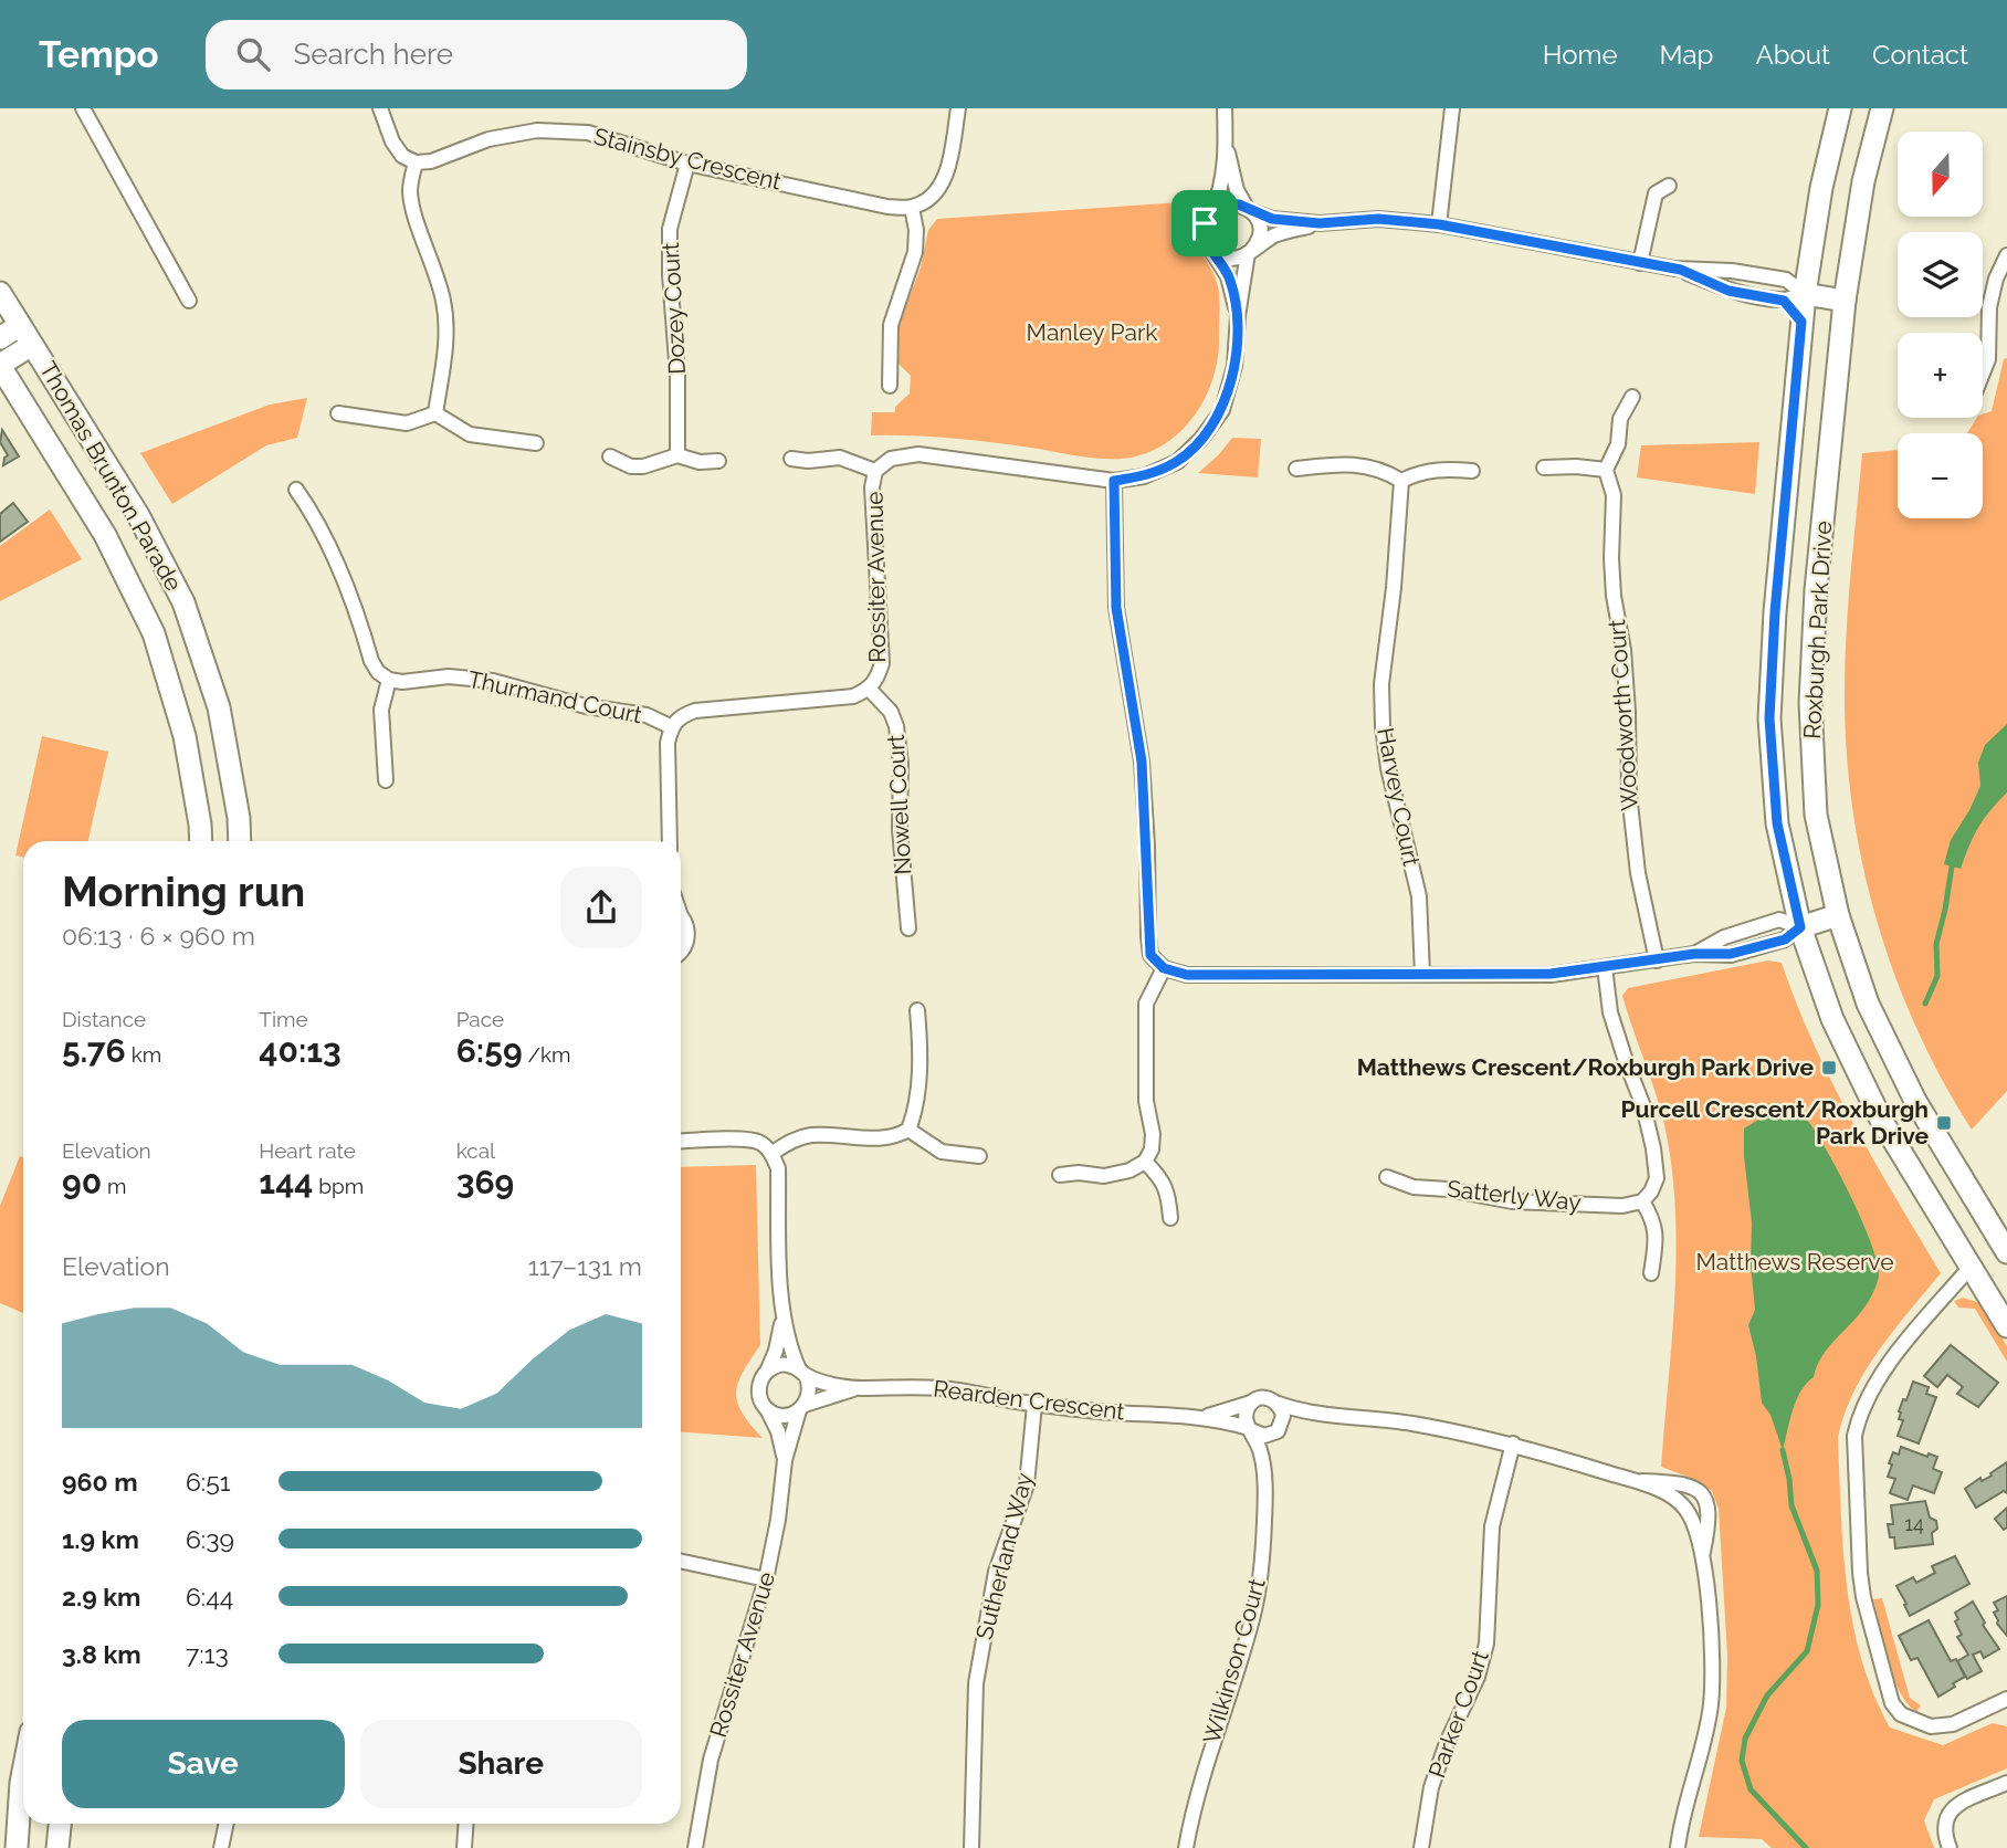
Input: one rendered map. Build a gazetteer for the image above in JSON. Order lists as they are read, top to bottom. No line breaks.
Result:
{"streets":{"street":["Stainsby Crescent","Dozey Court","Thomas Brunton Parade","Rossiter Avenue","Roxburgh Park Drive","Thurmand Court","Woodworth Court","Harvey Court","Nowell Court","Satterly Way","Rearden Crescent","Sutherland Way","Wilkinson Court","Parker Court"]},"crossings":[["Stainsby Crescent","Dozey Court"],["Rossiter Avenue","Thurmand Court"],["Rossiter Avenue","Nowell Court"],["Rossiter Avenue","Rearden Crescent"],["Rearden Crescent","Sutherland Way"],["Rearden Crescent","Wilkinson Court"]],"parks":["Manley Park","Matthews Reserve"],"places":{"transit":["Matthews Crescent/Roxburgh Park Drive","Purcell Crescent/Roxburgh Park Drive"]},"house_numbers":["14"],"north":"bottom","page":{"header":"Tempo","search":"Search here","nav":["Home","Map","About","Contact"],"map_buttons":["+","−"],"heading":["Morning run","06:13 · 6 × 960 m"],"stats":[["Distance","5.76 km"],["Time","40:13"],["Pace","6:59 /km"],["Elevation","90 m"],["Heart rate","144 bpm"],["kcal","369"]],"chart":["Elevation","117–131 m"],"list":[{"name":"960 m","note":"6:51"},{"name":"1.9 km","note":"6:39"},{"name":"2.9 km","note":"6:44"},{"name":"3.8 km","note":"7:13"}],"buttons":["Save","Share"]}}
